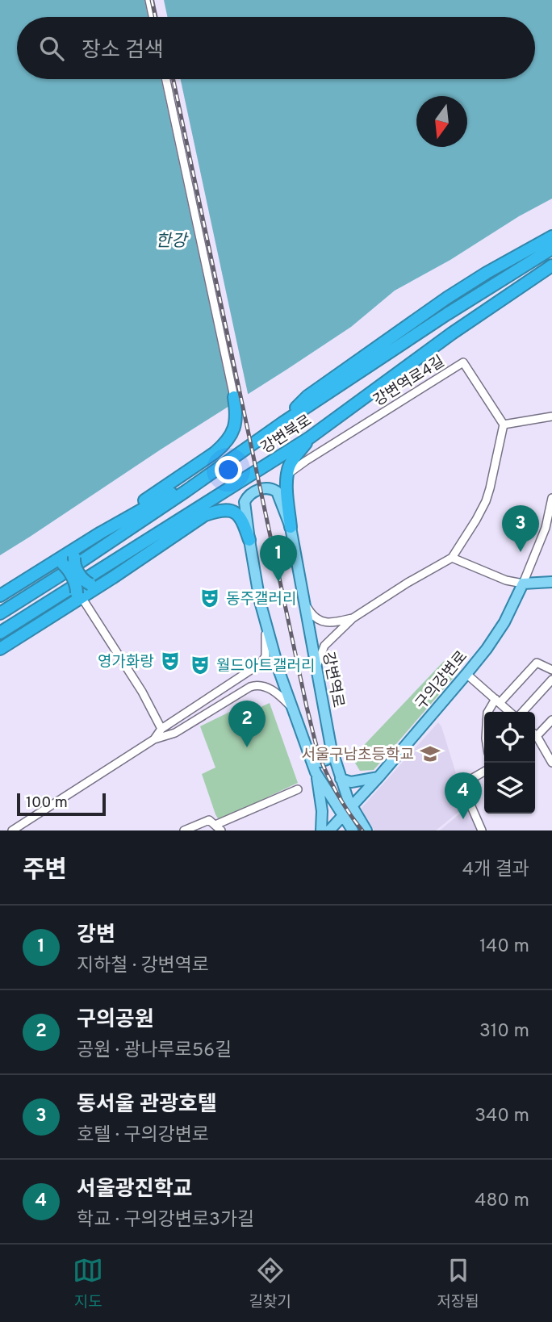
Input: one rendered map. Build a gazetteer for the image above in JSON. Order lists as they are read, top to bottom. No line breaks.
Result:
{"streets":{"highway":["강변북로"],"main road":["강변역로","구의강변로"],"street":["강변역로4길"]},"crossings":[["강변역로","구의강변로"]],"water":["한강"],"places":{"theatre":["동주갤러리","영가화랑","월드아트갤러리"],"school or university":["서울구남초등학교"]},"scale_bar":"100 m","north":"bottom","page":{"search":"장소 검색","pins":["3","1","2","4"],"scale":"100 m","heading":["주변","4개 결과"],"list":[{"mark":"1","name":"강변","note":"지하철 · 강변역로","value":"140 m"},{"mark":"2","name":"구의공원","note":"공원 · 광나루로56길","value":"310 m"},{"mark":"3","name":"동서울 관광호텔","note":"호텔 · 구의강변로","value":"340 m"},{"mark":"4","name":"서울광진학교","note":"학교 · 구의강변로3가길","value":"480 m"}],"nav":["지도","길찾기","저장됨"]}}
